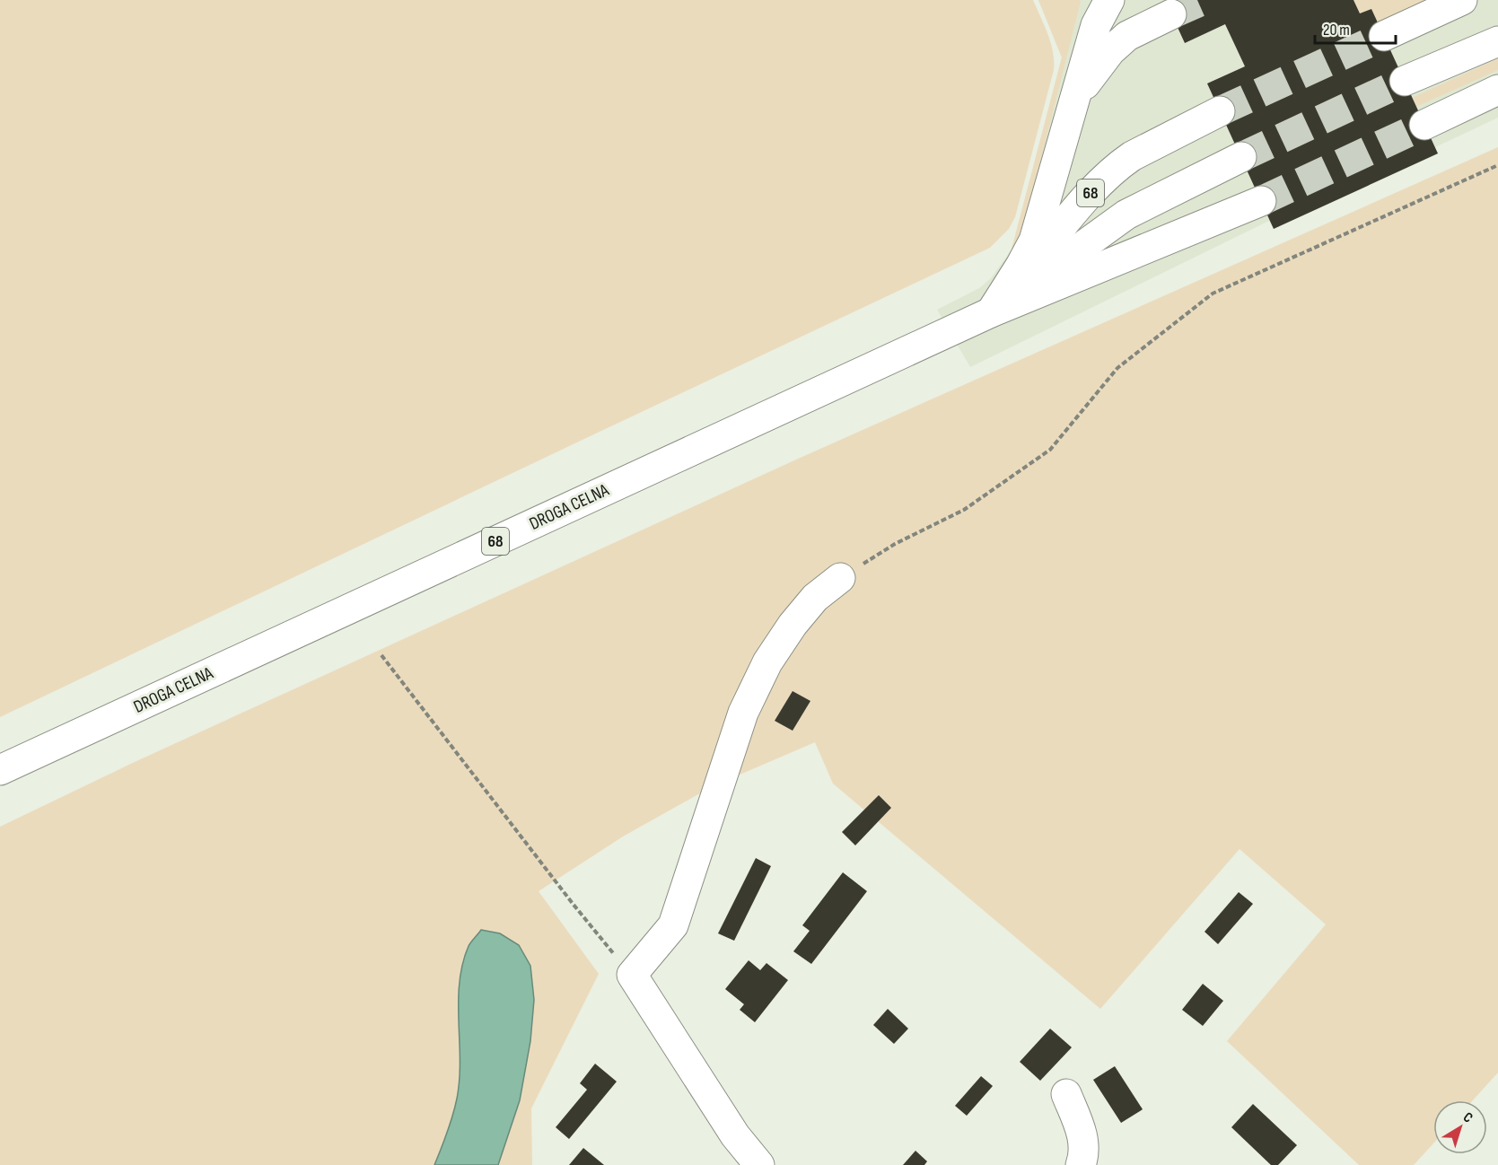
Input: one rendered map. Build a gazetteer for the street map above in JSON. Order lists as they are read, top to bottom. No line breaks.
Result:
{"streets":{"main road":["68","DROGA CELNA"]},"crossings":[["68","DROGA CELNA"]],"scale_bar":"20 m","north":"top right"}
